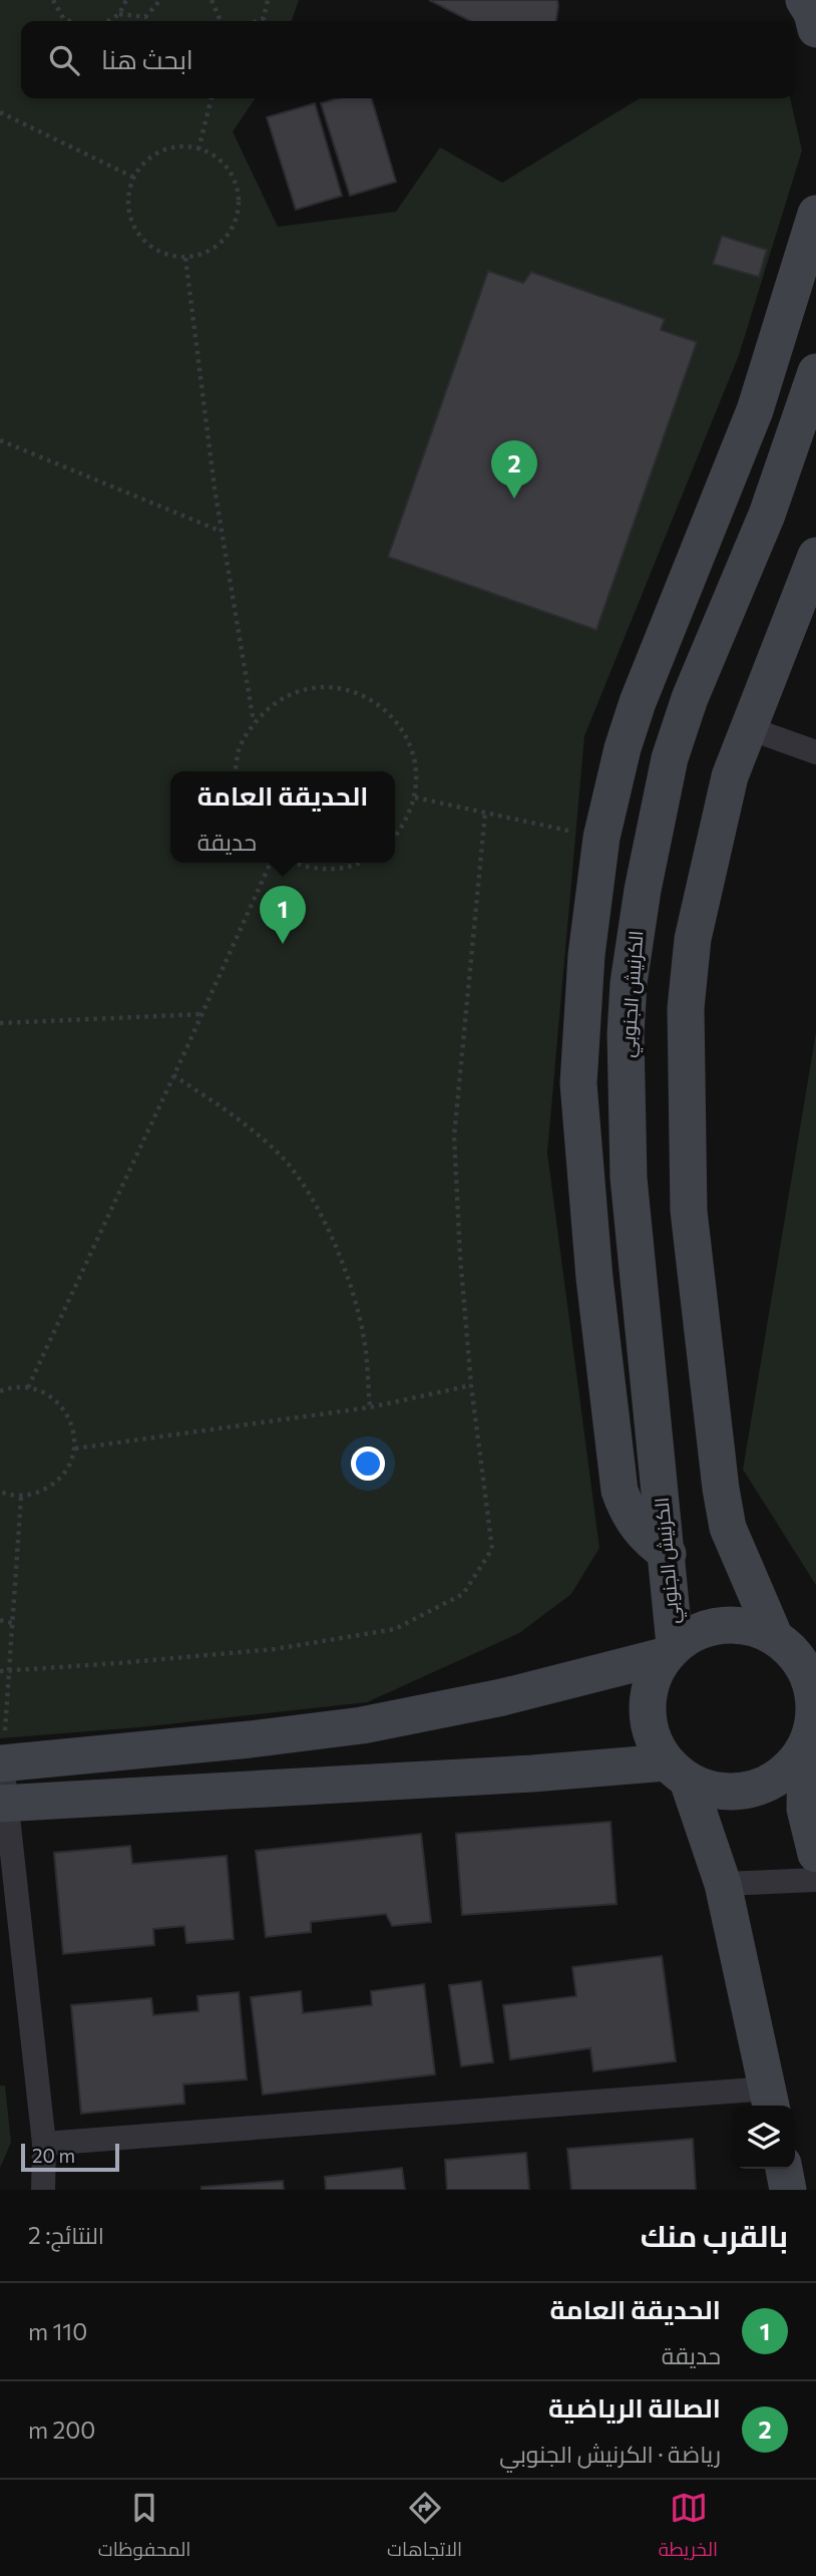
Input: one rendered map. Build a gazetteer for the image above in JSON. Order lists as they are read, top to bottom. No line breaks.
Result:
{"streets":{"main road":["الكرنيش الجنوبي"]},"scale_bar":"20 m","page":{"search":"ابحث هنا","pins":["2","1"],"popup":["الحديقة العامة","حديقة"],"scale":"20 m","heading":["بالقرب منك","النتائج: 2"],"list":[{"mark":"1","name":"الحديقة العامة","note":"حديقة","value":"110 m"},{"mark":"2","name":"الصالة الرياضية","note":"رياضة · الكرنيش الجنوبي","value":"200 m"}],"nav":["الخريطة","الاتجاهات","المحفوظات"]}}
